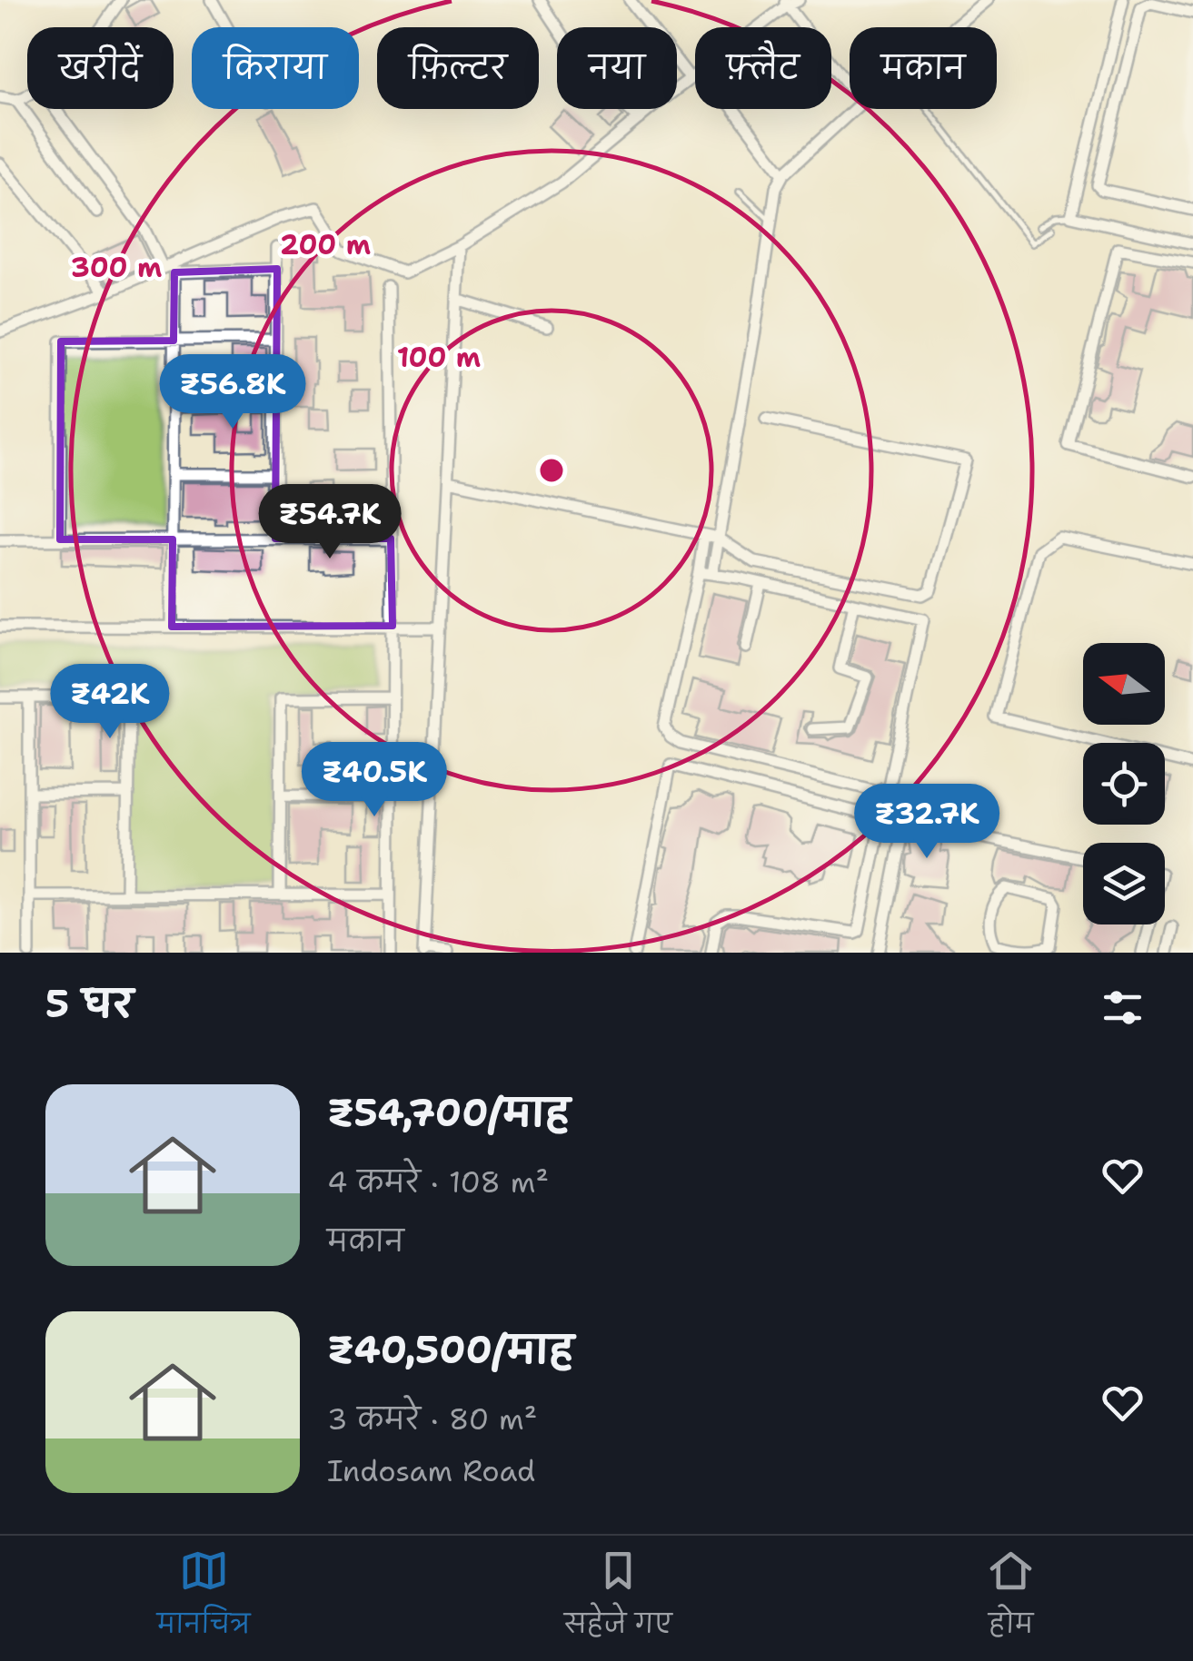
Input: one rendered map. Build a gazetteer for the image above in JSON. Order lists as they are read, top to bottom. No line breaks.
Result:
{"north":"left","page":{"chip":["खरीदें","किराया","फ़िल्टर","नया","फ़्लैट","मकान"],"price":["₹56.8K","₹54.7K","₹42K","₹40.5K","₹32.7K"],"heading":"5 घर","list":[{"name":"₹54,700/माह","note":"4 कमरे · 108 m² · मकान"},{"name":"₹40,500/माह","note":"3 कमरे · 80 m² · Indosam Road"}],"tabs":["मानचित्र","सहेजे गए","होम"]},"rings":["200 m","300 m","100 m"]}
